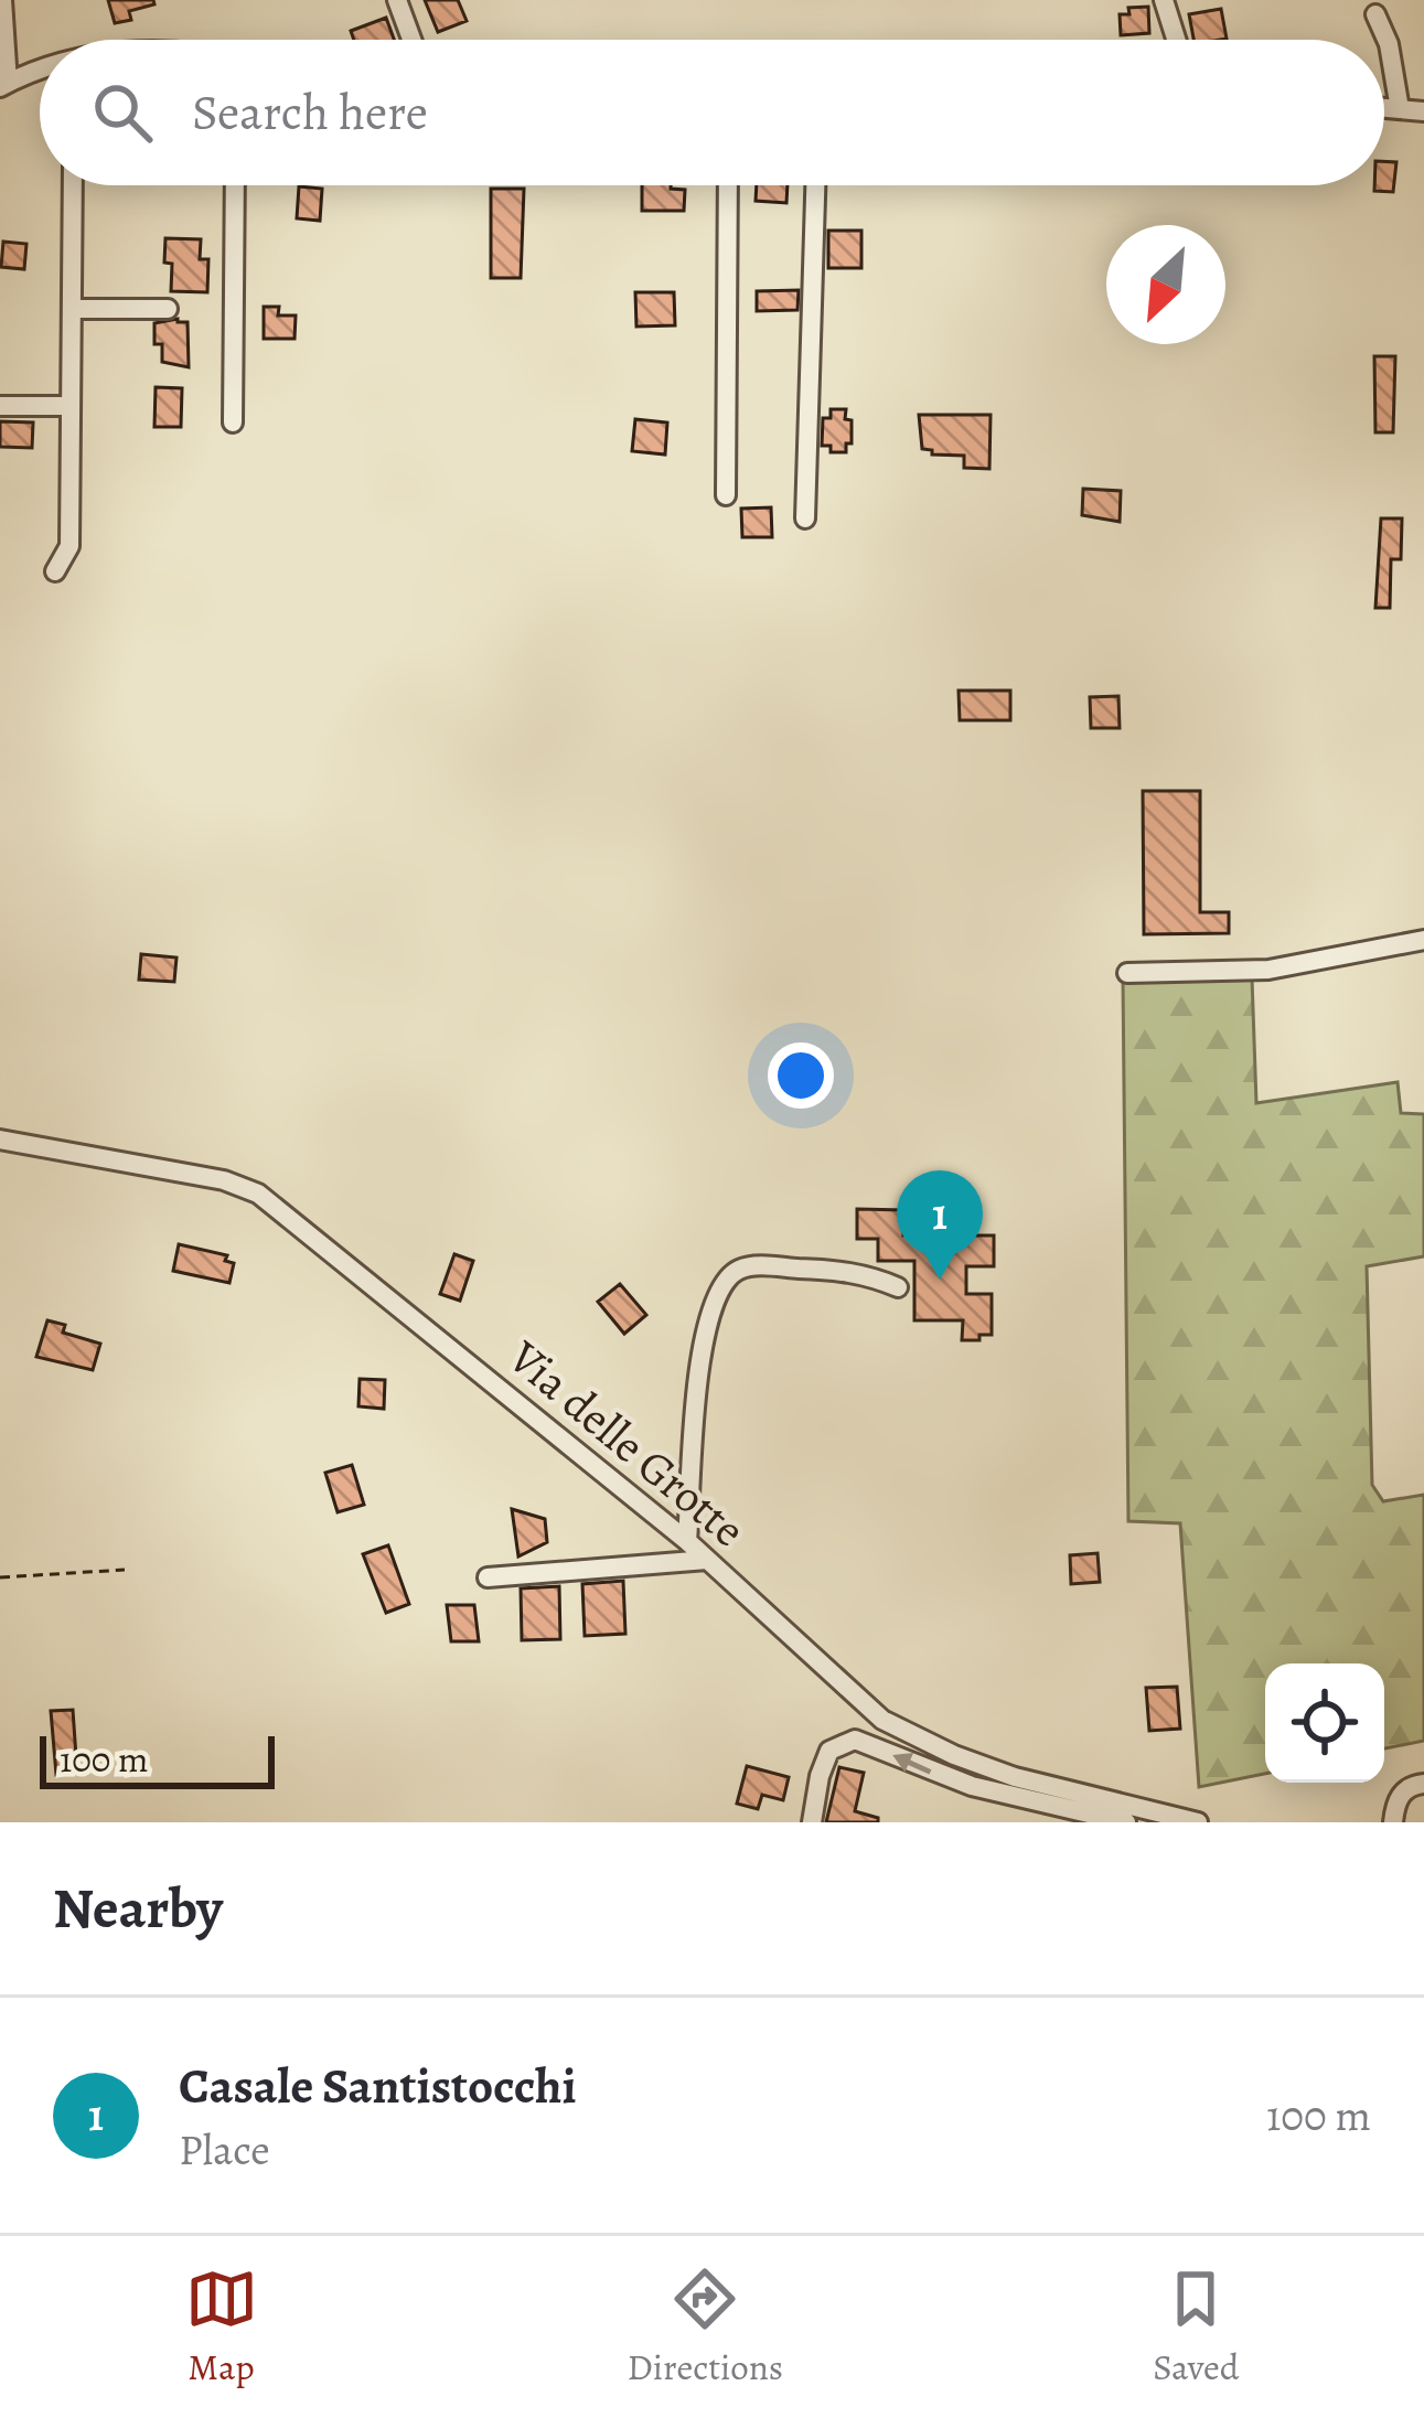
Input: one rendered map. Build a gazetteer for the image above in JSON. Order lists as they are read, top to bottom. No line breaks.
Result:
{"streets":{"street":["Via delle Grotte"]},"scale_bar":"100 m","north":"bottom left","page":{"search":"Search here","pins":"1","scale":"100 m","heading":"Nearby","list":[{"mark":"1","name":"Casale Santistocchi","note":"Place","value":"100 m"}],"nav":["Map","Directions","Saved"]}}
